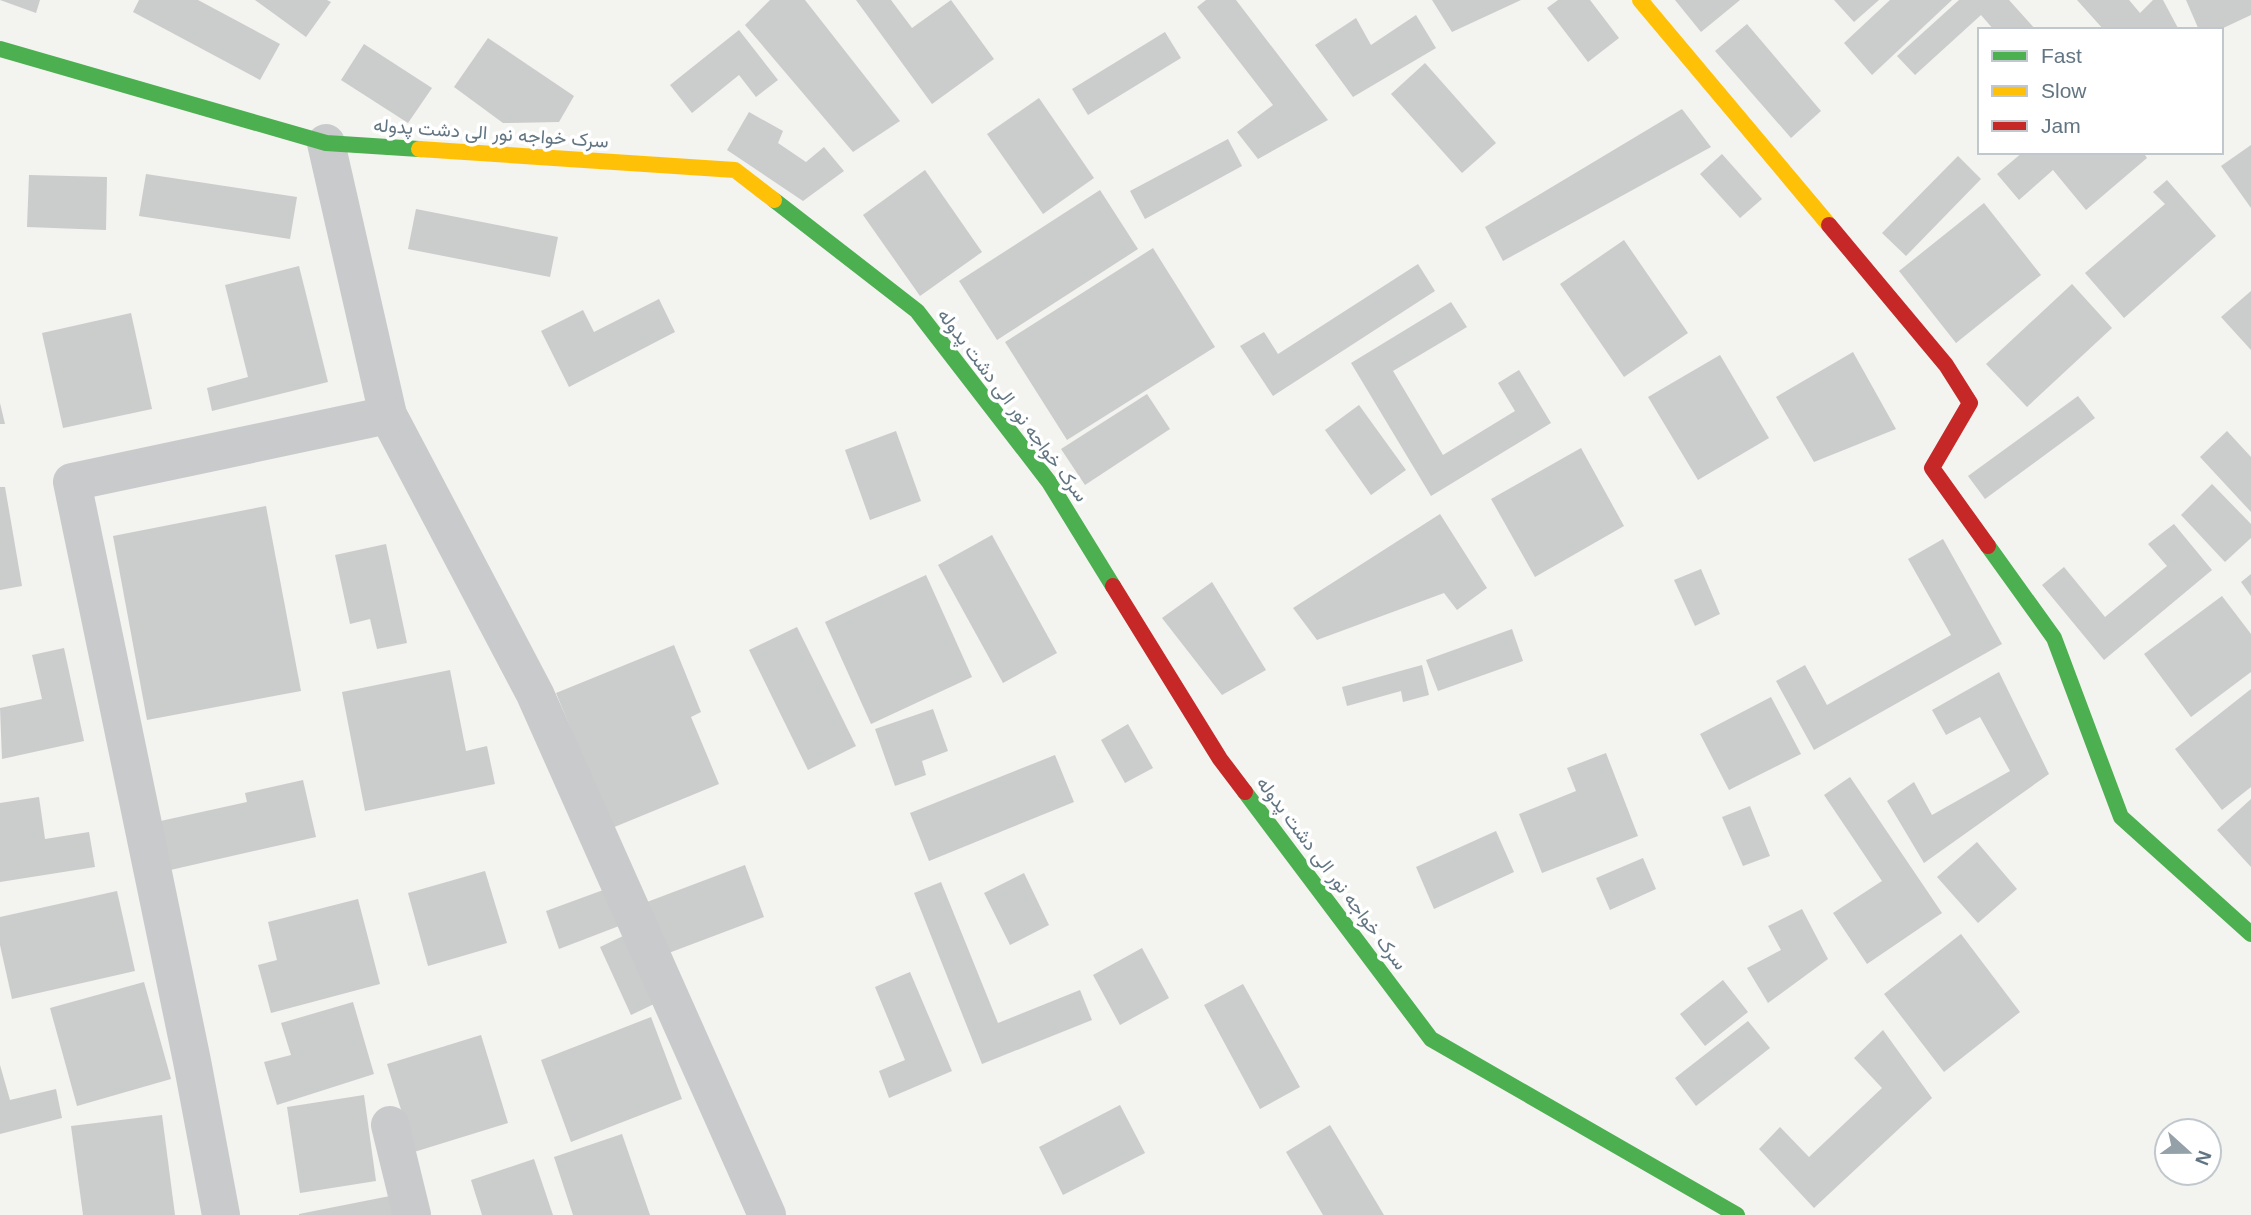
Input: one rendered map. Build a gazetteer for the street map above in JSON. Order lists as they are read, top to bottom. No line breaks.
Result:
{"streets":{"main road":["سرک خواجه نور الی دشت پدوله"]},"legend":["Fast","Slow","Jam"],"north":"right"}
